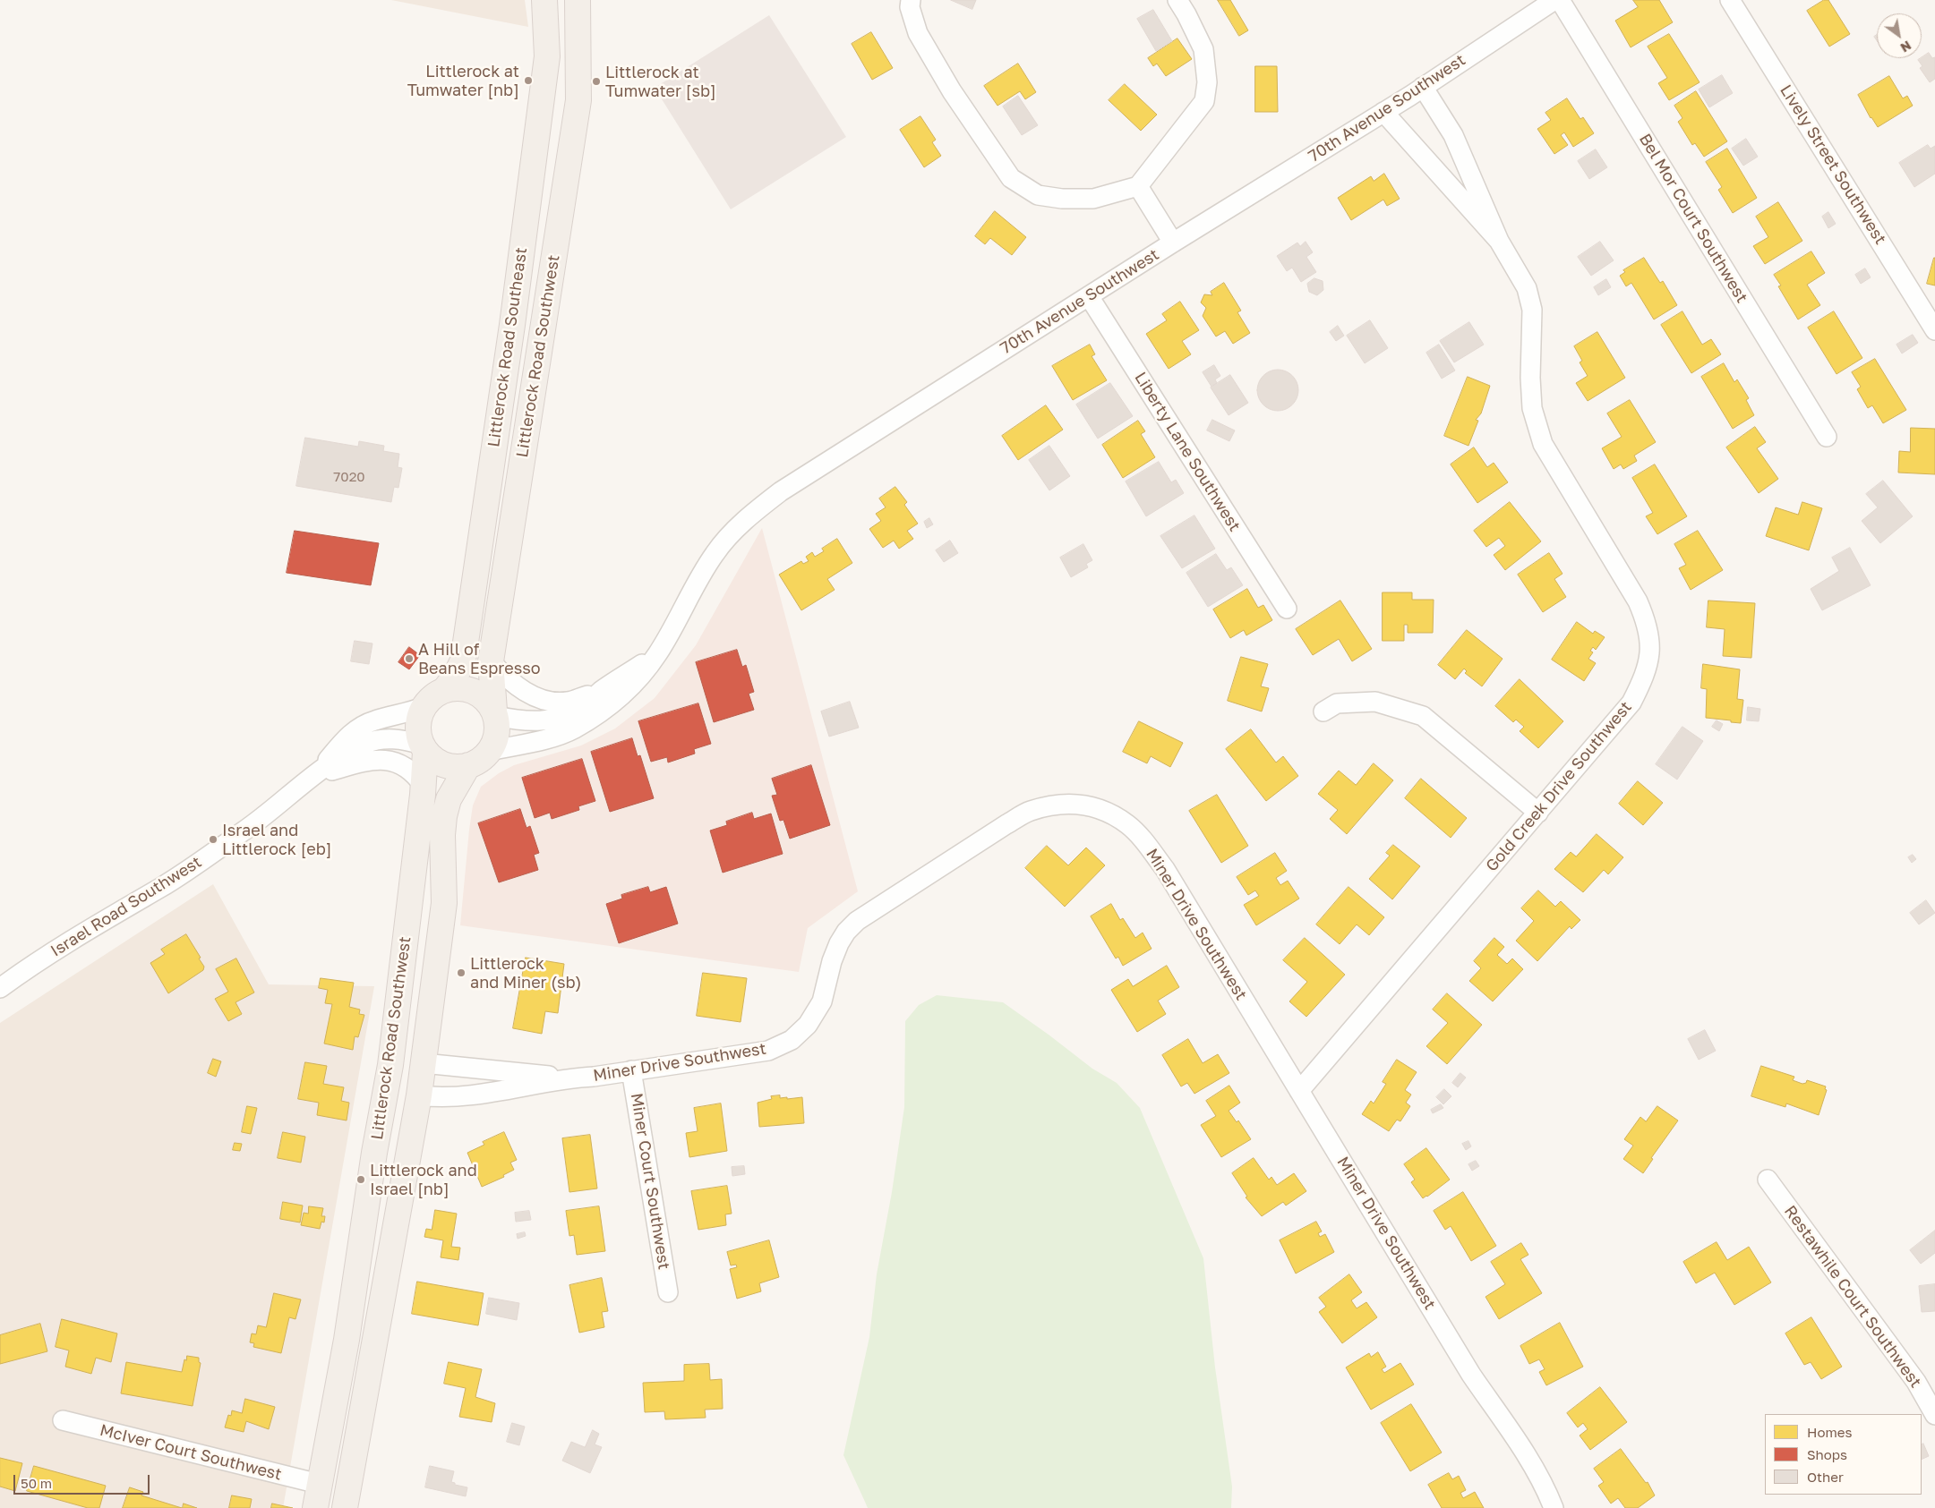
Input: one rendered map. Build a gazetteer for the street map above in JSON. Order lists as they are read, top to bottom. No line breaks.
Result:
{"streets":{"main road":["Littlerock Road Southeast","Littlerock Road Southwest"],"street":["70th Avenue Southwest","Lively Street Southwest","Bel Mor Court Southwest","Liberty Lane Southwest","Gold Creek Drive Southwest","Israel Road Southwest","Miner Drive Southwest","Miner Court Southwest","Restawhile Court Southwest","McIver Court Southwest"]},"crossings":[["70th Avenue Southwest","Littlerock Road Southeast"],["70th Avenue Southwest","Littlerock Road Southwest"],["70th Avenue Southwest","Liberty Lane Southwest"],["70th Avenue Southwest","Gold Creek Drive Southwest"],["70th Avenue Southwest","Israel Road Southwest"],["Littlerock Road Southeast","Littlerock Road Southwest"],["Littlerock Road Southeast","Israel Road Southwest"],["Littlerock Road Southwest","Israel Road Southwest"],["Littlerock Road Southwest","McIver Court Southwest"],["Gold Creek Drive Southwest","Miner Drive Southwest"],["Miner Drive Southwest","Miner Court Southwest"]],"places":["Littlerock at Tumwater [nb]","Littlerock at Tumwater [sb]","A Hill of Beans Espresso","Israel and Littlerock [eb]","Littlerock and Miner (sb)","Littlerock and Israel [nb]"],"house_numbers":["7020"],"legend":["Homes","Shops","Other"],"scale_bar":"50 m","north":"bottom right"}
